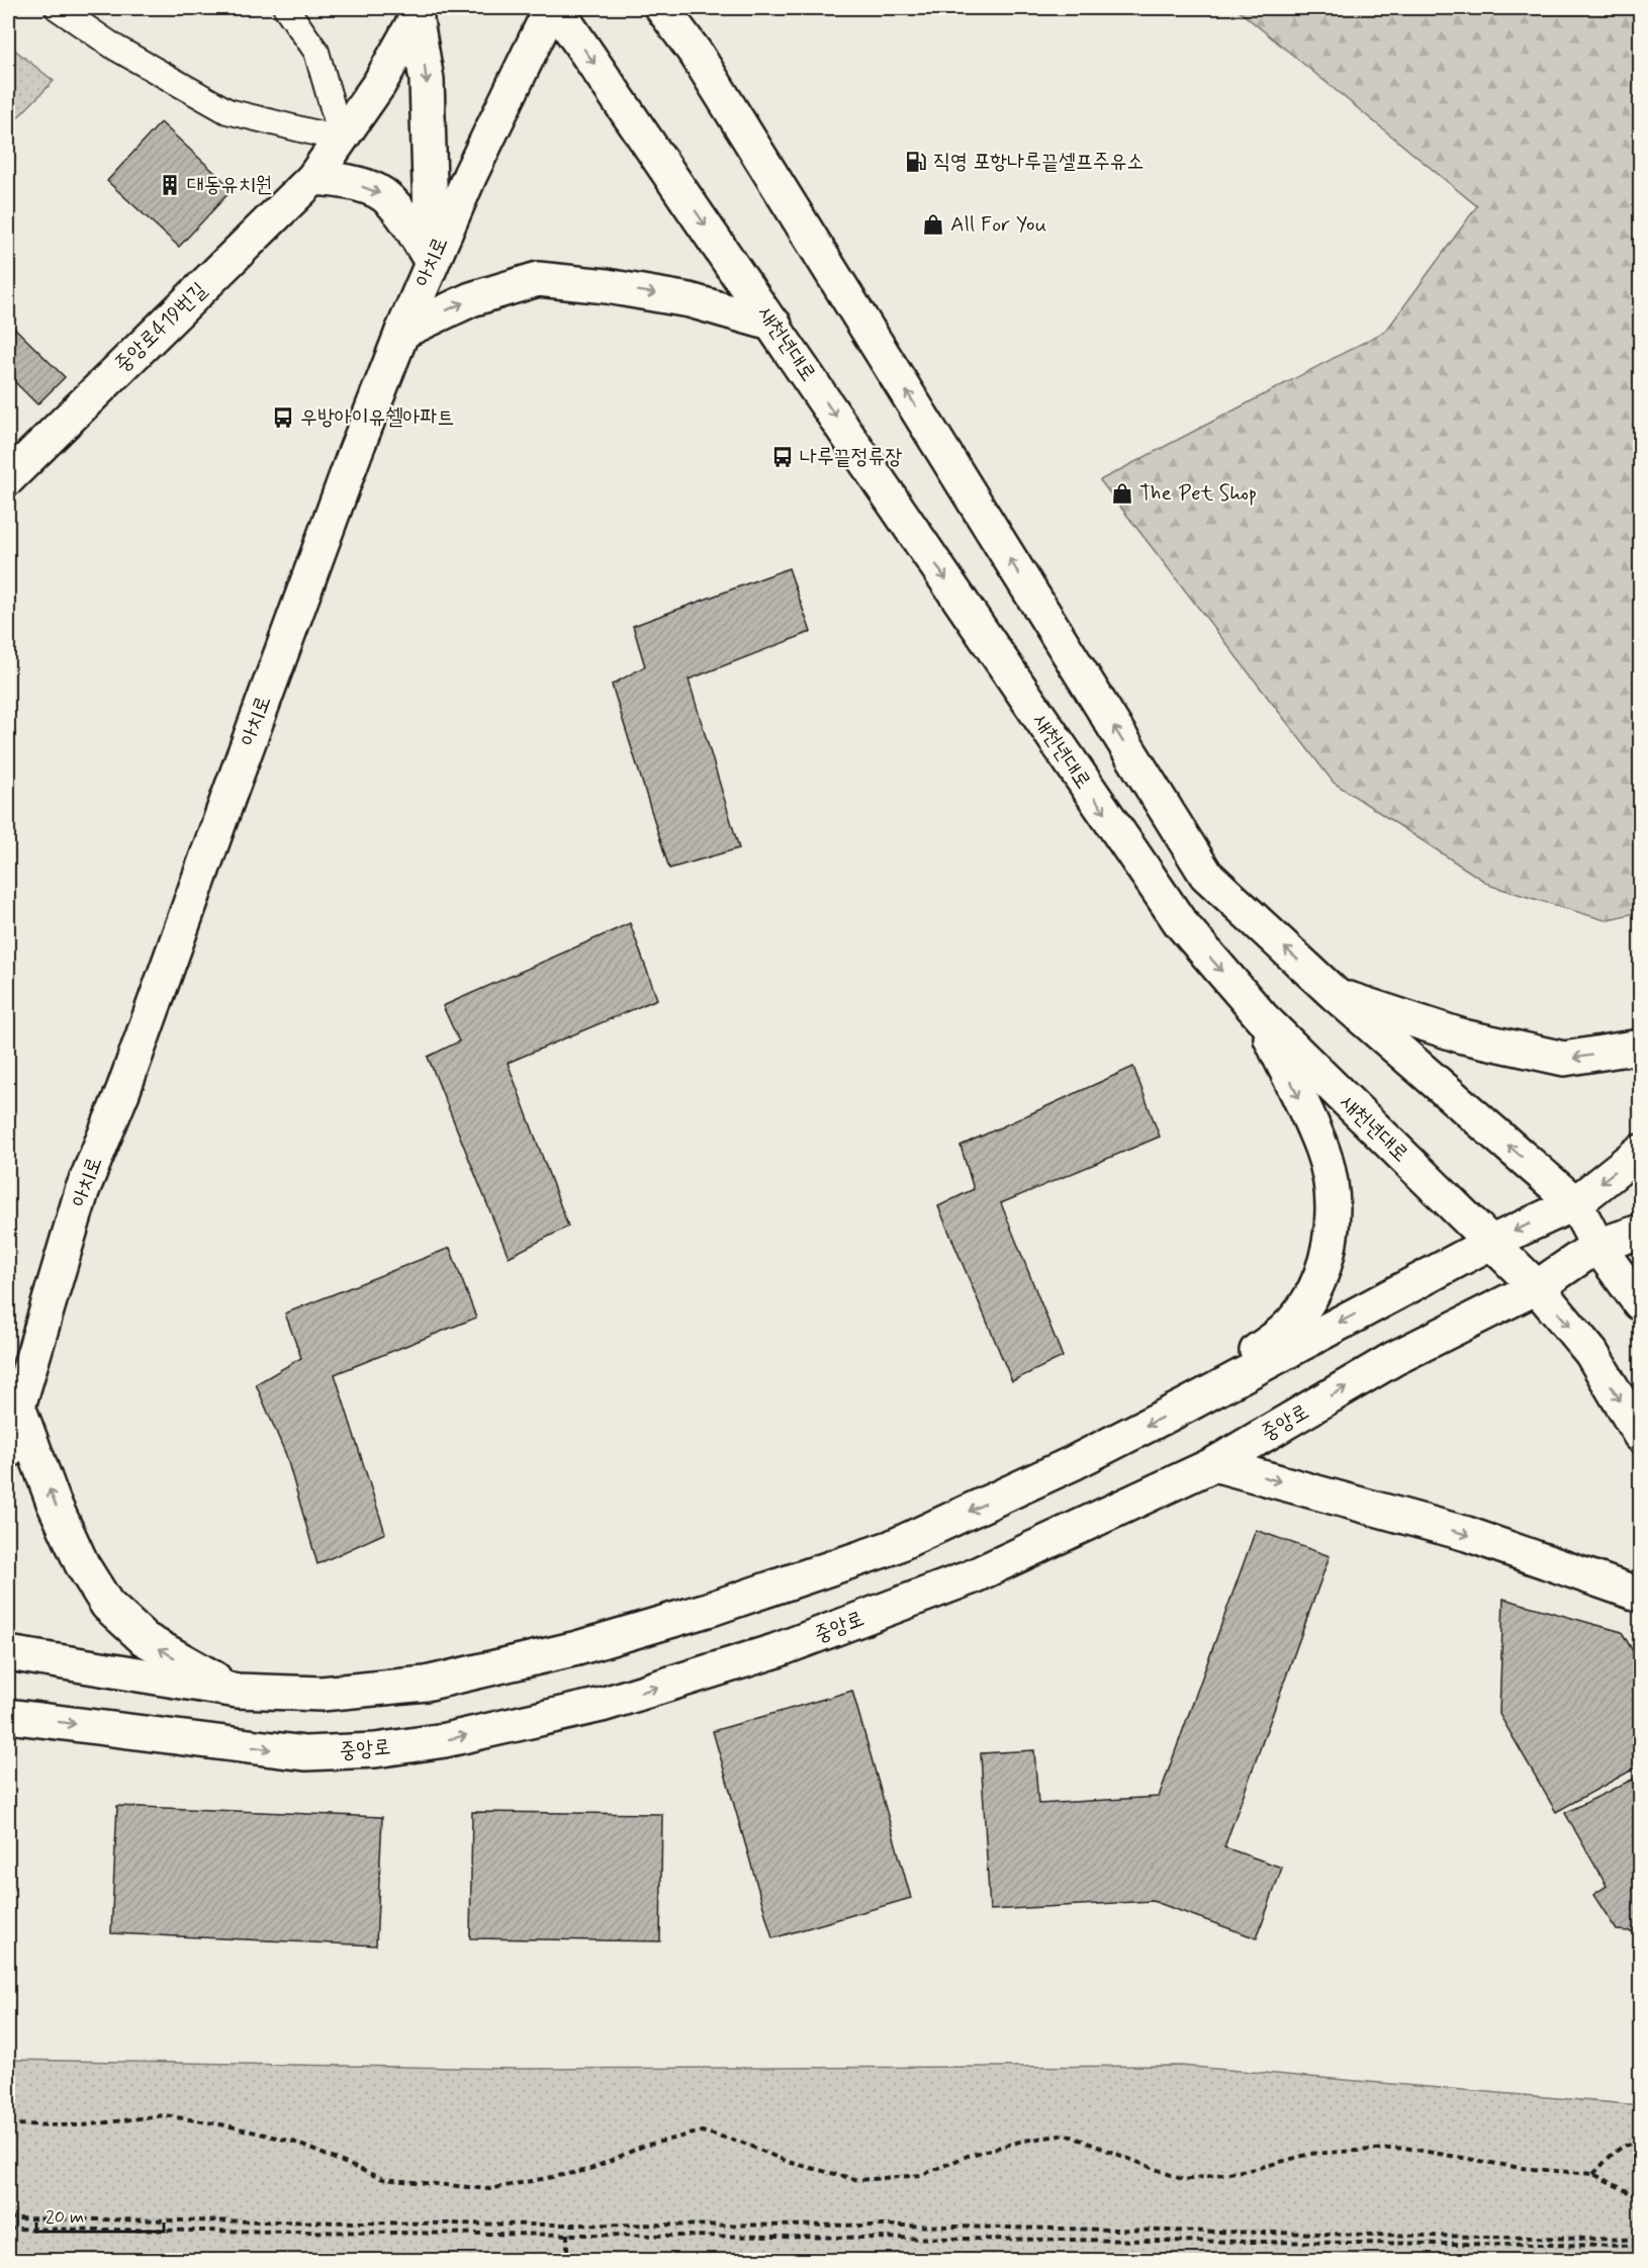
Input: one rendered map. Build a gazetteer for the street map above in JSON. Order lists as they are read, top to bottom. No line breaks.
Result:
{"streets":{"main road":["아치로","중앙로419번길","새천년대로","중앙로"]},"crossings":[["새천년대로","중앙로"]],"places":{"fuel station":["직영 포항나루끝셀프주유소"],"building":["대동유치원"],"shop":["All For You","The Pet Shop"],"bus stop":["우방아이유쉘아파트","나루끝정류장"]},"scale_bar":"20 m"}
